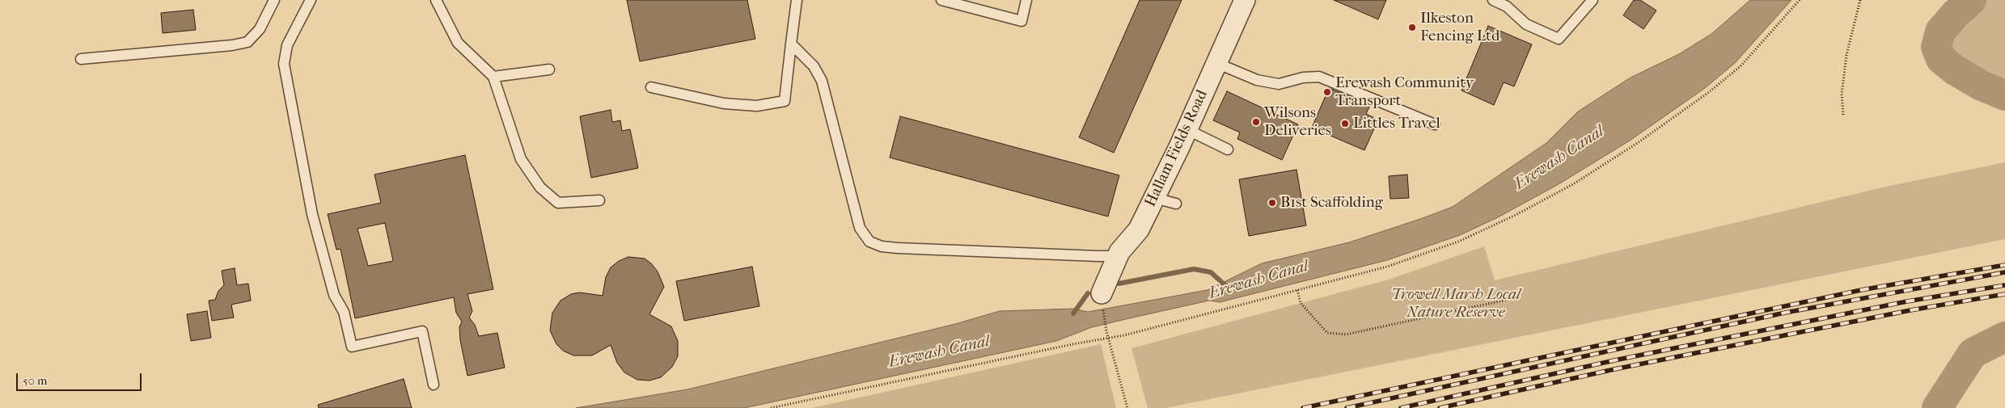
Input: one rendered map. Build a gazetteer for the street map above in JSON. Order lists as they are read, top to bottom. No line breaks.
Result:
{"streets":{"street":["Hallam Fields Road"]},"water":["Erewash Canal"],"parks":["Trowell Marsh Local Nature Reserve"],"places":["Ilkeston Fencing Ltd","Erewash Community Transport","Wilsons Deliveries","Littles Travel","B1st Scaffolding"],"scale_bar":"50 m"}
